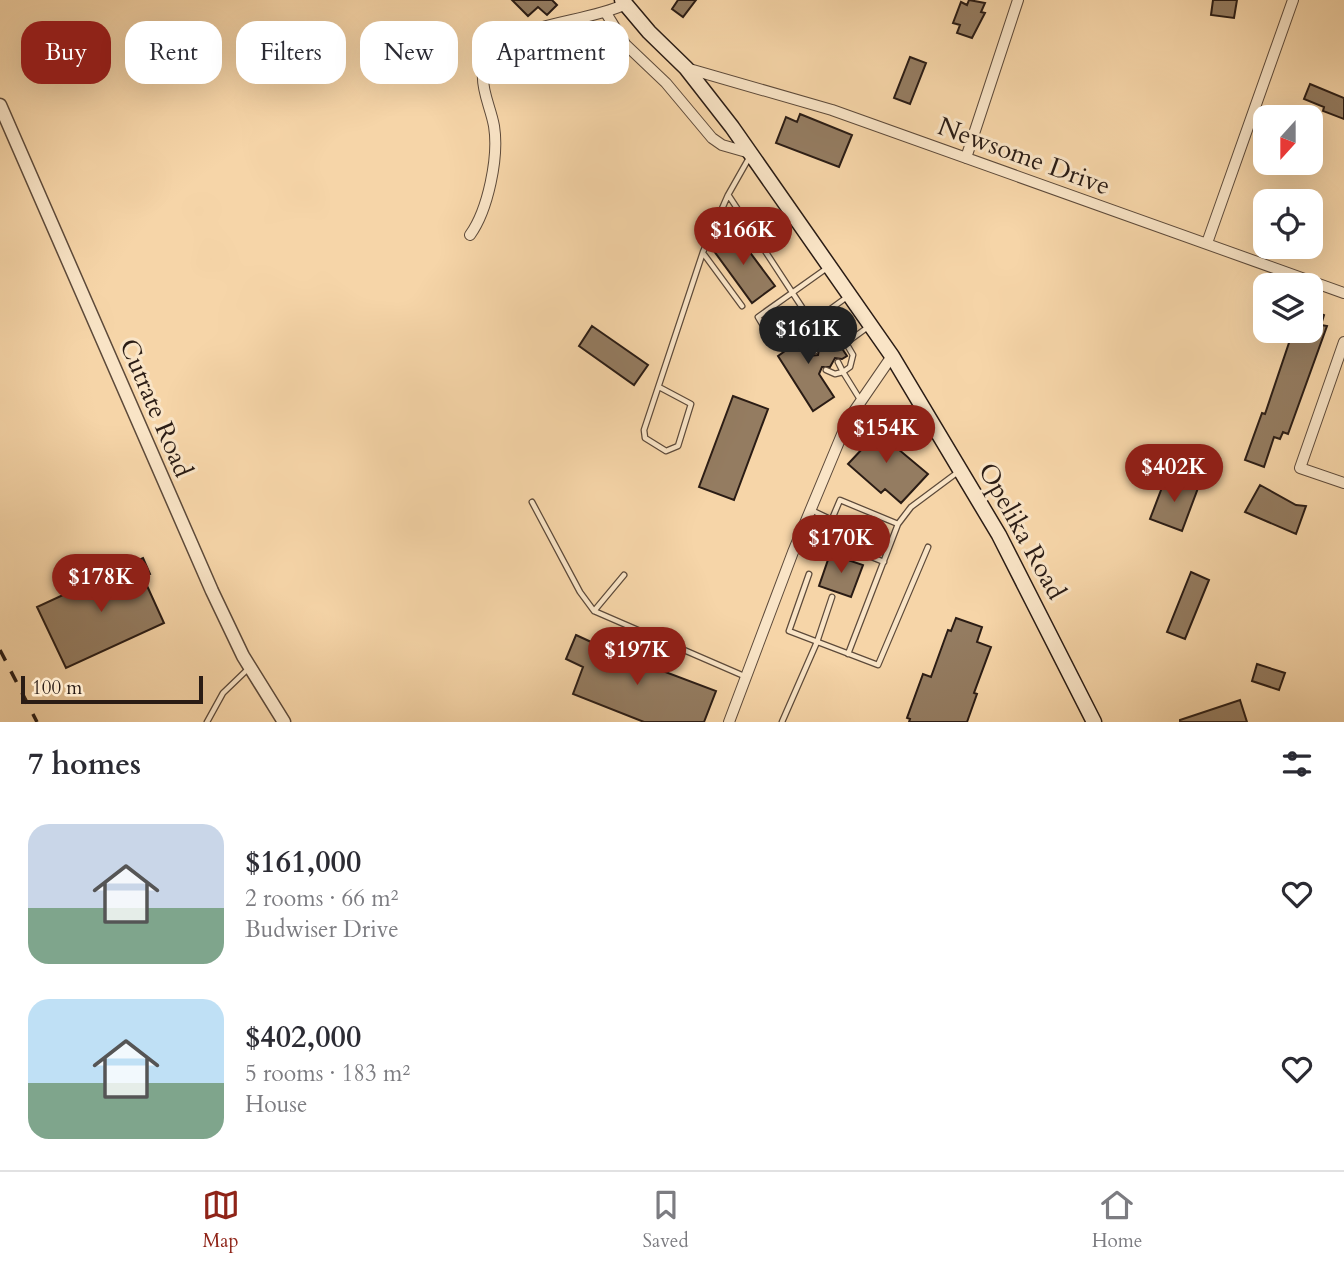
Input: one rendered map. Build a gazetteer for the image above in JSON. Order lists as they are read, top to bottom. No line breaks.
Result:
{"streets":{"main road":["Opelika Road"],"street":["Newsome Drive","Cutrate Road"]},"crossings":[["Newsome Drive","Opelika Road"]],"scale_bar":"100 m","north":"bottom","page":{"chip":["Buy","Rent","Filters","New","Apartment"],"price":["$166K","$161K","$154K","$402K","$170K","$178K","$197K"],"scale":"100 m","heading":"7 homes","list":[{"name":"$161,000","note":"2 rooms · 66 m² · Budwiser Drive"},{"name":"$402,000","note":"5 rooms · 183 m² · House"}],"tabs":["Map","Saved","Home"]}}
